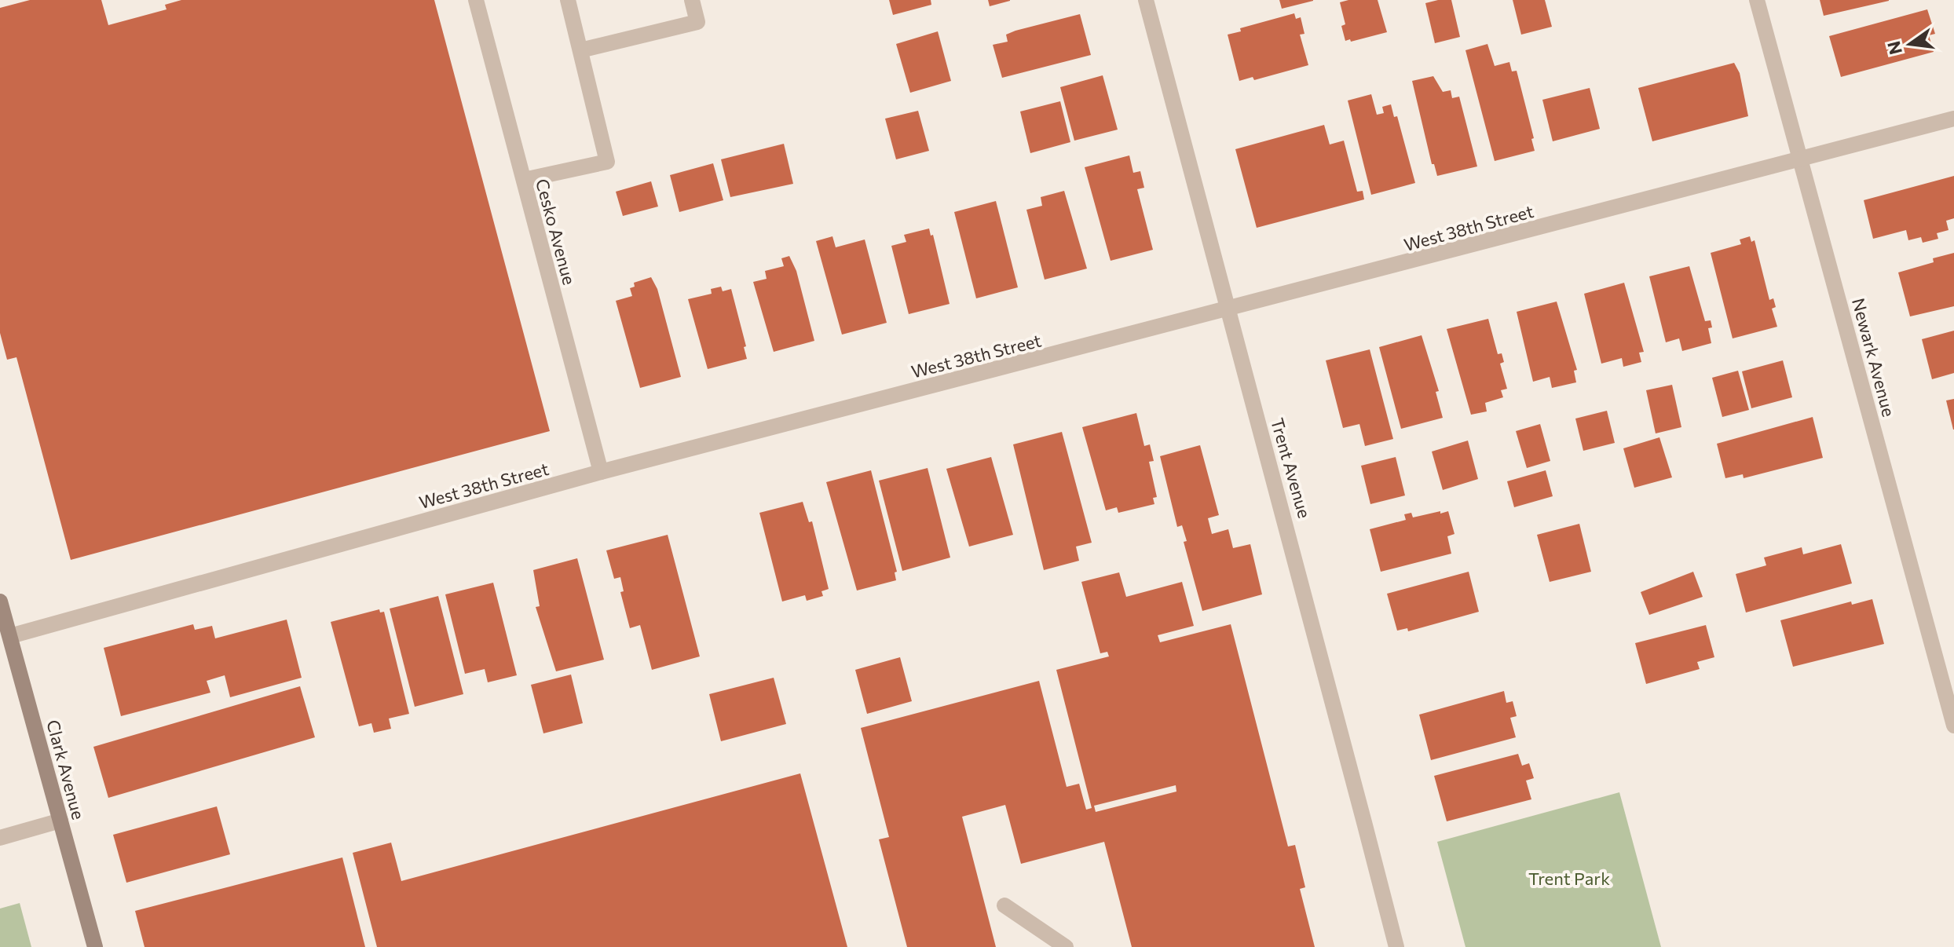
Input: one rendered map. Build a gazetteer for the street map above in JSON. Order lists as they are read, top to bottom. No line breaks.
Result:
{"streets":{"street":["West 38th Street","Cesko Avenue","Newark Avenue","Trent Avenue","Clark Avenue"]},"crossings":[["West 38th Street","Cesko Avenue"],["West 38th Street","Newark Avenue"],["West 38th Street","Trent Avenue"],["West 38th Street","Clark Avenue"]],"parks":["Trent Park"],"north":"left"}
